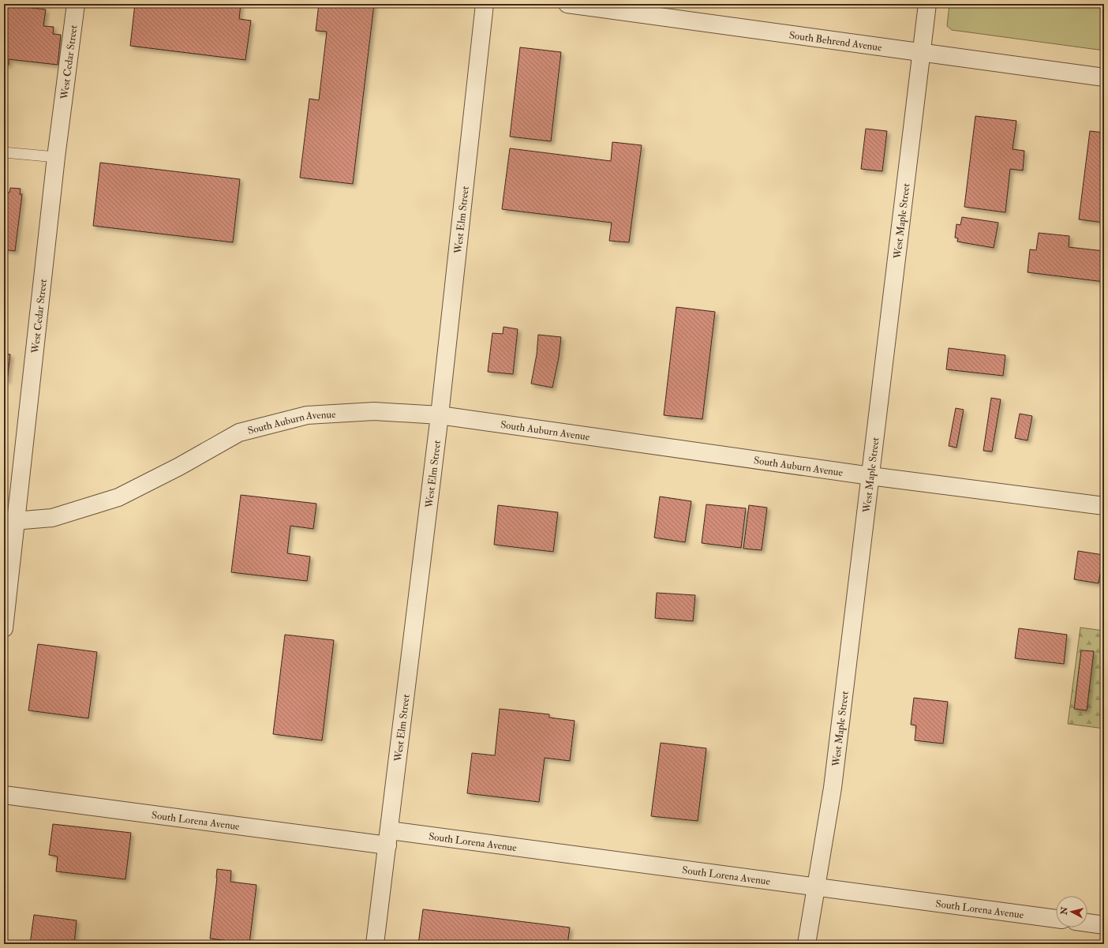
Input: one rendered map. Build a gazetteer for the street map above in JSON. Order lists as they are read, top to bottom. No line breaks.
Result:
{"streets":{"street":["South Behrend Avenue","West Cedar Street","West Elm Street","West Maple Street","South Auburn Avenue","South Lorena Avenue"]},"crossings":[["South Behrend Avenue","West Maple Street"],["West Cedar Street","South Auburn Avenue"],["West Elm Street","South Auburn Avenue"],["West Elm Street","South Lorena Avenue"],["West Maple Street","South Auburn Avenue"],["West Maple Street","South Lorena Avenue"]],"north":"left"}
